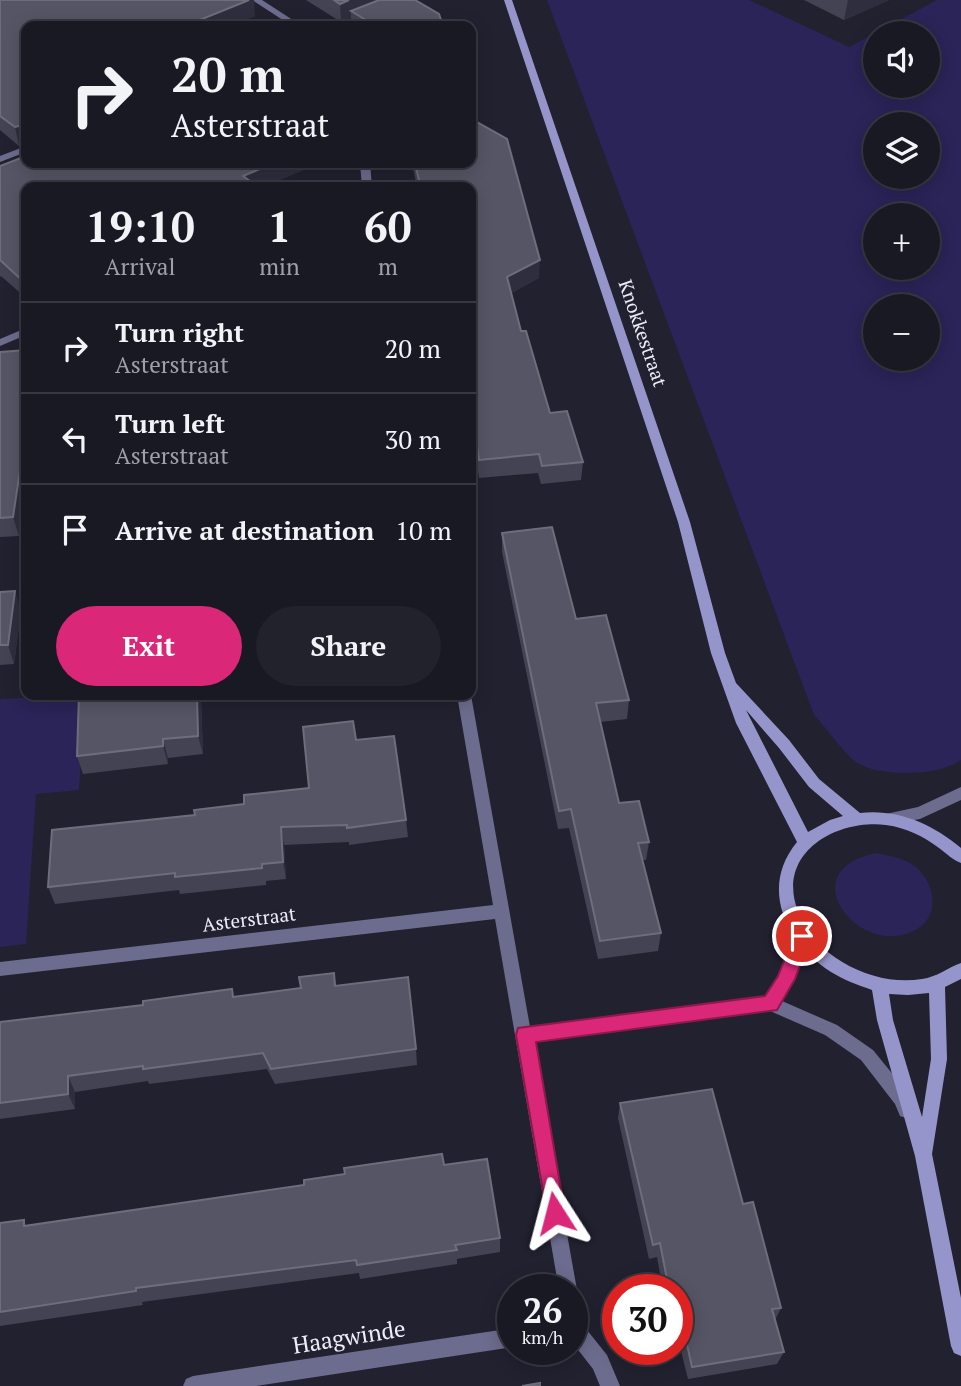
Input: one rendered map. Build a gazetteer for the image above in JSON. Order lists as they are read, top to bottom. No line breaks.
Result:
{"streets":{"street":["Knokkestraat","Asterstraat","Haagwinde"]},"page":{"map_buttons":["+","−"],"turn":["20 m","Asterstraat"],"eta":["19:10","Arrival","1","min","60","m"],"list":[{"name":"Turn right","note":"Asterstraat","value":"20 m"},{"name":"Turn left","note":"Asterstraat","value":"30 m"},{"name":"Arrive at destination","value":"10 m"}],"buttons":["Exit","Share"],"speed":"26 km/h","limit":"30"}}
